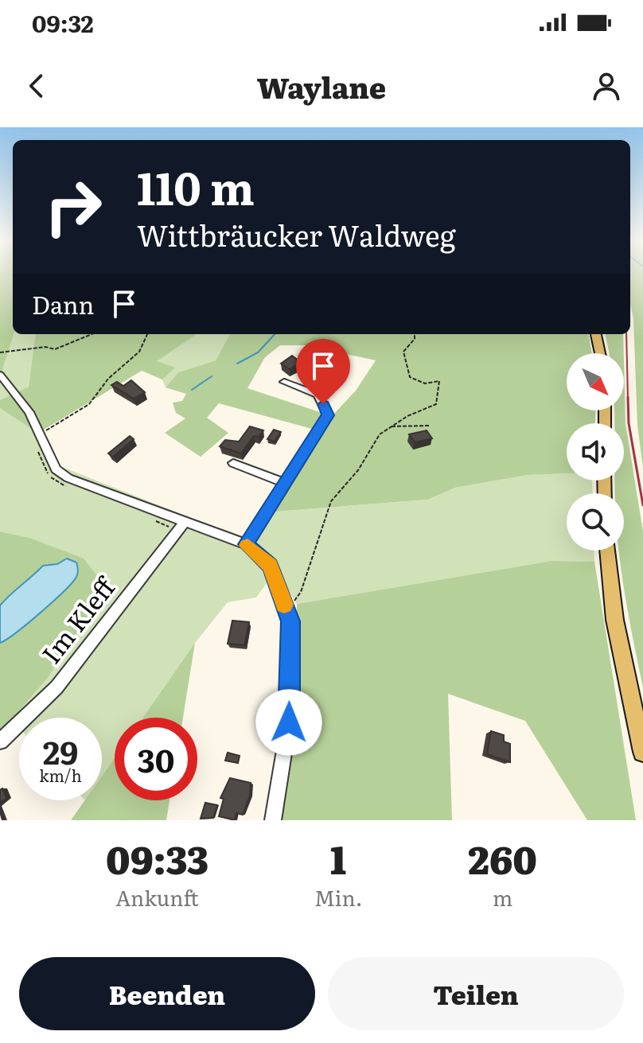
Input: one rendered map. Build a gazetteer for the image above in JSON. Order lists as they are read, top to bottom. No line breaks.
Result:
{"streets":{"street":["Im Kleff"]},"north":"bottom right","page":{"status":"09:32","header":"Waylane","turn":["110 m","Wittbräucker Waldweg"],"then":"Dann","speed":"29 km/h","limit":"30","eta":["09:33","Ankunft","1","Min.","260","m"],"buttons":["Beenden","Teilen"]}}
